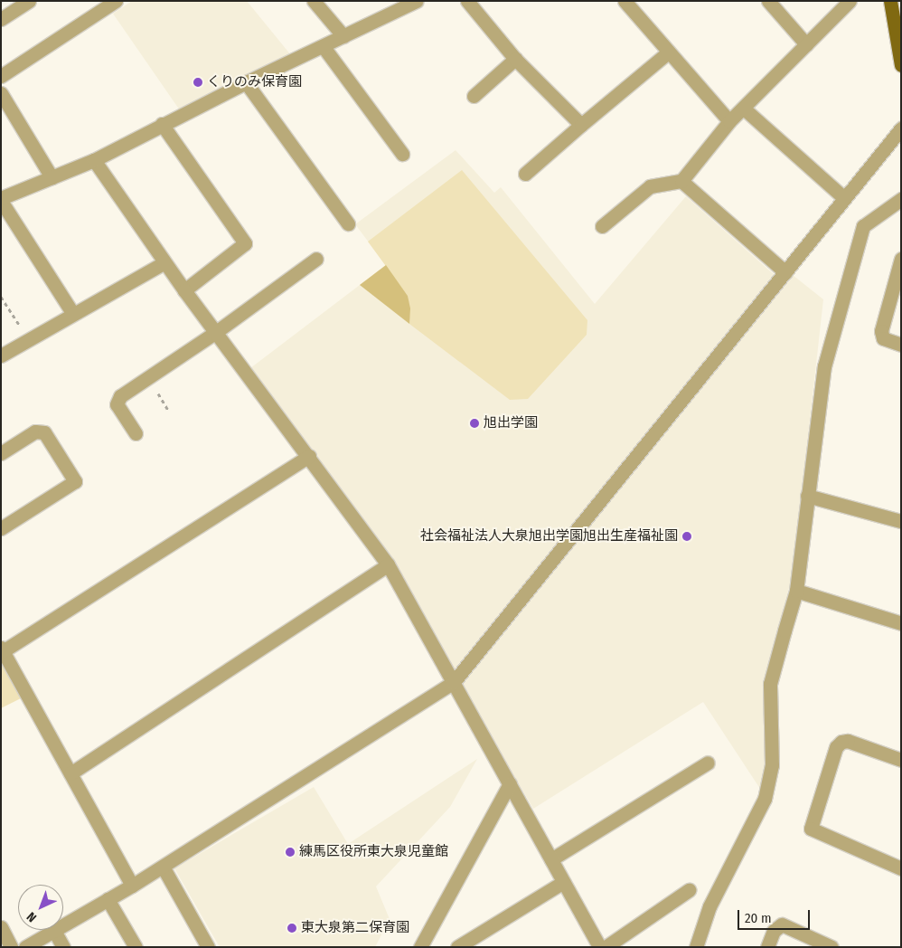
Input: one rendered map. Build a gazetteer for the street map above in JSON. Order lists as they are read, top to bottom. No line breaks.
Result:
{"places":["くりのみ保育園","旭出学園","社会福祉法人大泉旭出学園旭出生産福祉園","練馬区役所東大泉児童館","東大泉第二保育園"],"scale_bar":"20 m","north":"bottom left"}
